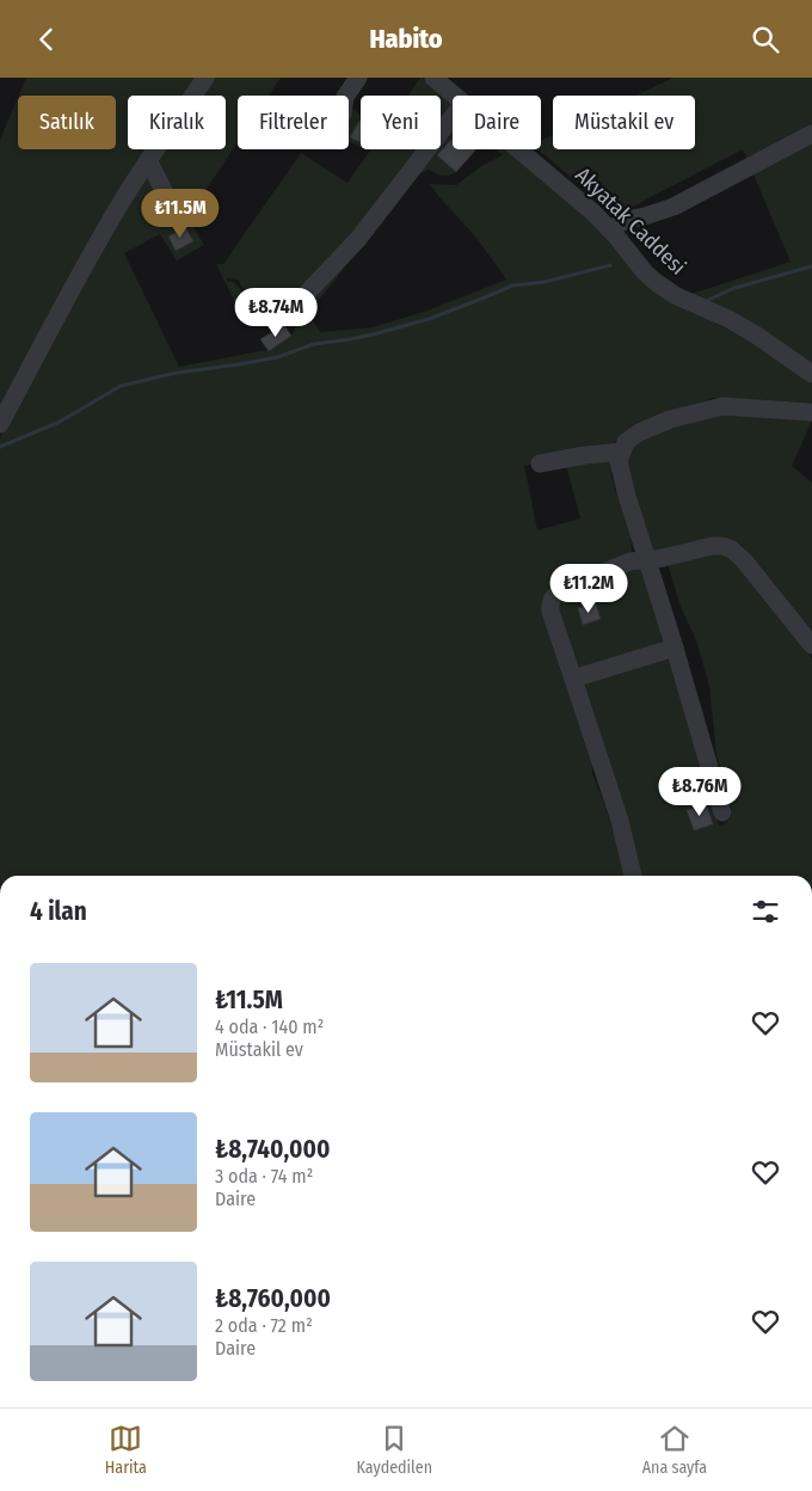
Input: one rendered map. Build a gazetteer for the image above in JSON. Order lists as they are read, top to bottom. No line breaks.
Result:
{"streets":{"street":["Akyatak Caddesi"]},"page":{"header":"Habito","chip":["Satılık","Kiralık","Filtreler","Yeni","Daire","Müstakil ev"],"price":["₺11.5M","₺8.74M","₺11.2M","₺8.76M"],"heading":"4 ilan","list":[{"name":"₺11.5M","note":"4 oda · 140 m² · Müstakil ev"},{"name":"₺8,740,000","note":"3 oda · 74 m² · Daire"},{"name":"₺8,760,000","note":"2 oda · 72 m² · Daire"}],"tabs":["Harita","Kaydedilen","Ana sayfa"]}}
